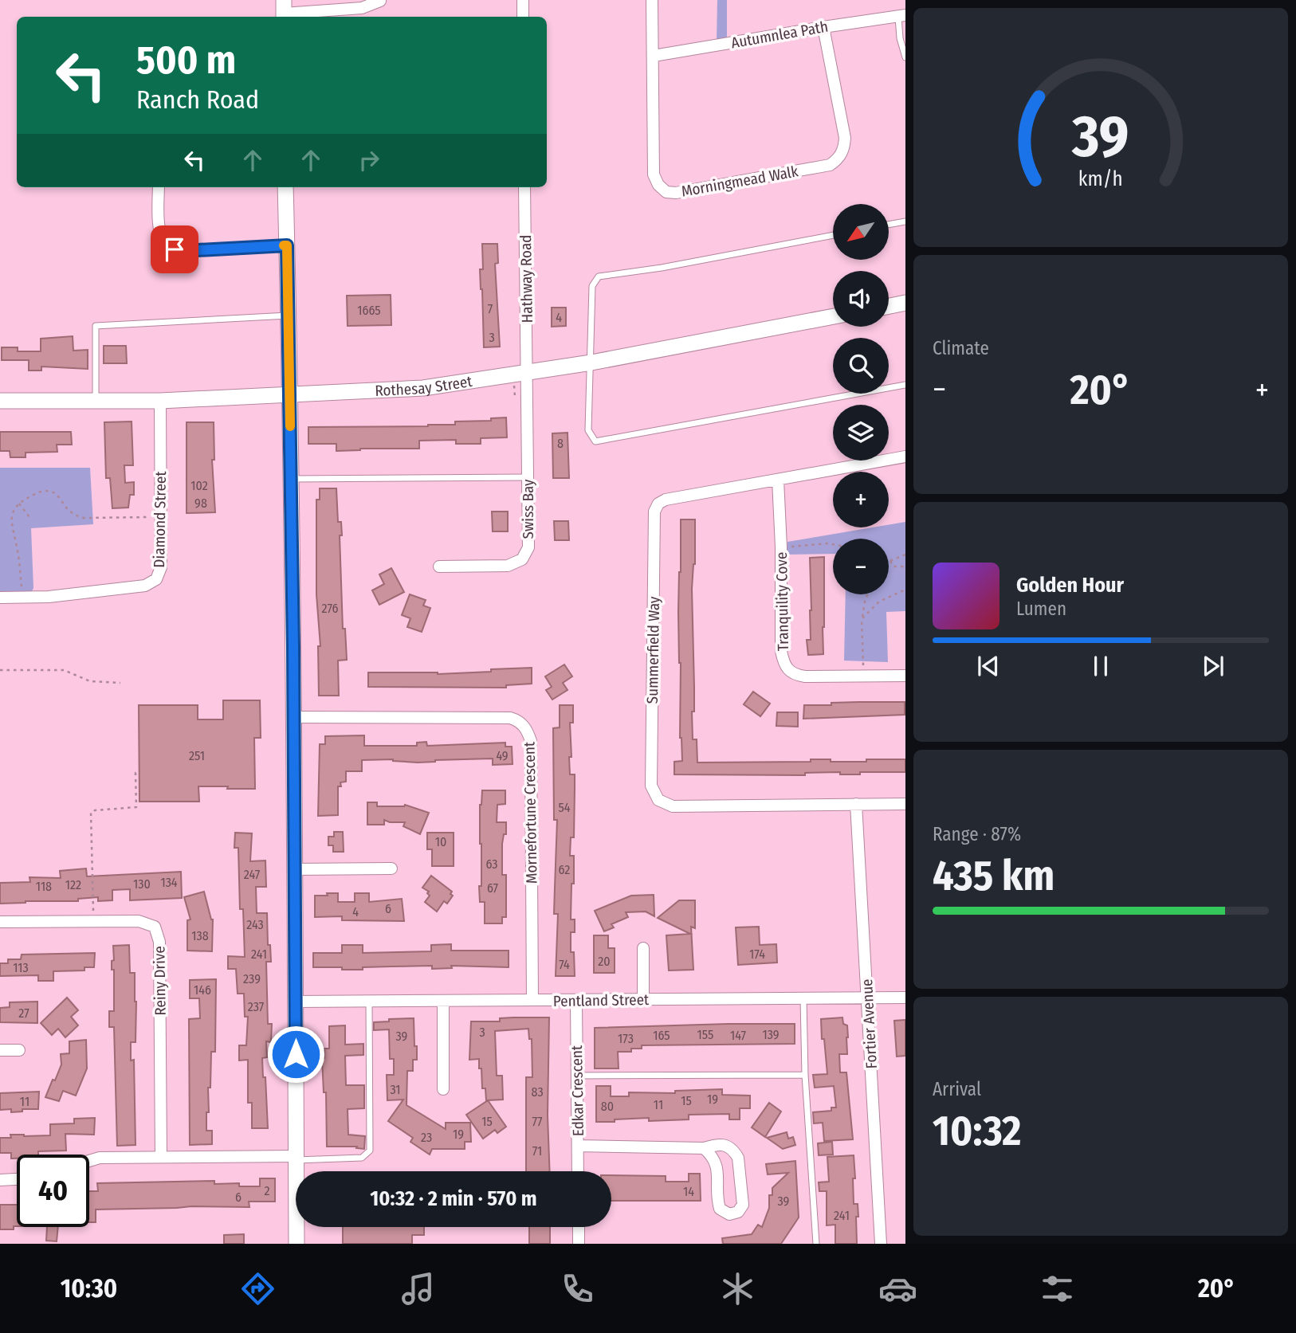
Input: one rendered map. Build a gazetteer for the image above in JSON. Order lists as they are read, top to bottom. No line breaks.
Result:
{"streets":{"street":["Autumnlea Path","Morningmead Walk","Hathway Road","Rothesay Street","Swiss Bay","Diamond Street","Tranquility Cove","Summerfield Way","Mornefortune Crescent","Reiny Drive","Pentland Street","Fortier Avenue","Edkar Crescent"]},"crossings":[["Autumnlea Path","Morningmead Walk"],["Hathway Road","Rothesay Street"],["Hathway Road","Swiss Bay"],["Rothesay Street","Swiss Bay"],["Rothesay Street","Diamond Street"],["Tranquility Cove","Summerfield Way"],["Summerfield Way","Fortier Avenue"],["Mornefortune Crescent","Pentland Street"],["Pentland Street","Fortier Avenue"],["Pentland Street","Edkar Crescent"]],"house_numbers":["7","1665","4","3","8","102","98","276","251","49","54","10","63","62","247","134","130","122","118","67","6","4","243","138","241","174","20","74","113","239","146","237","27","3","155","139","165","147","39","173","31","83","19","15","11","11","80","15","77","19","23","71","2","14","6","39","241"],"north":"bottom left","page":{"turn":["500 m","Ranch Road"],"map_buttons":["+","−"],"tile":["Climate",["Range · 87%","435 km"],["Arrival","10:32"]],"heat":["−","20°","+"],"song":["Golden Hour","Lumen"],"limit":"40","trip":"10:32 · 2 min · 570 m","tabs":["10:30","20°"],"gauge":["39","km/h"]}}
